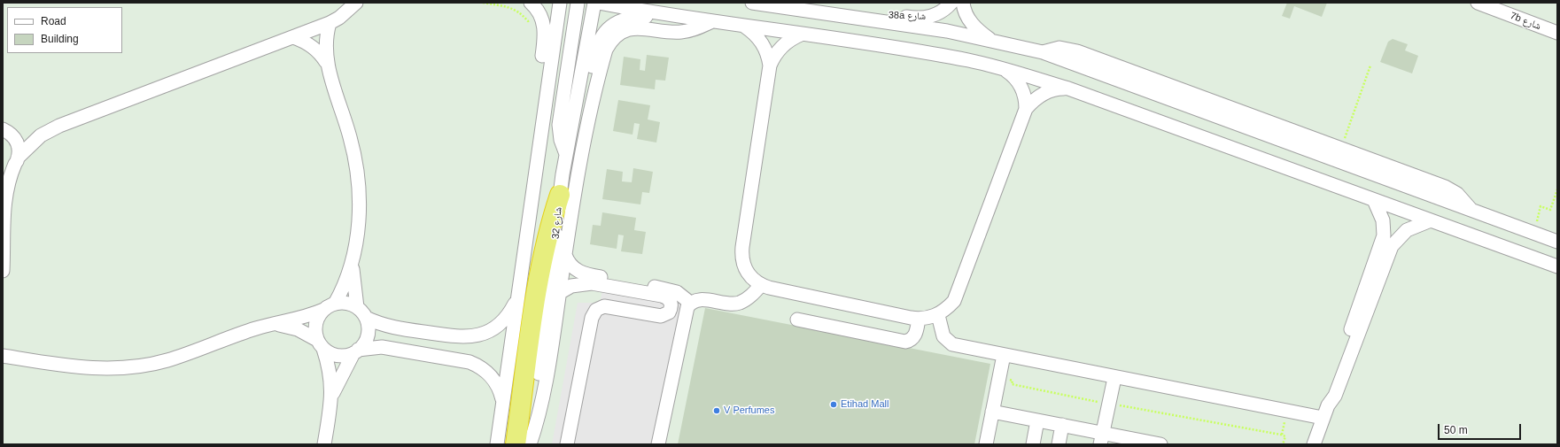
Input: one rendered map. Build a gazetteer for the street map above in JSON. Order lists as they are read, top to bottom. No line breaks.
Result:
{"streets":{"street":["38a شارع","7b شارع","شارع 32"]},"places":["Etihad Mall","V Perfumes"],"legend":["Road","Building"],"scale_bar":"50 m"}
